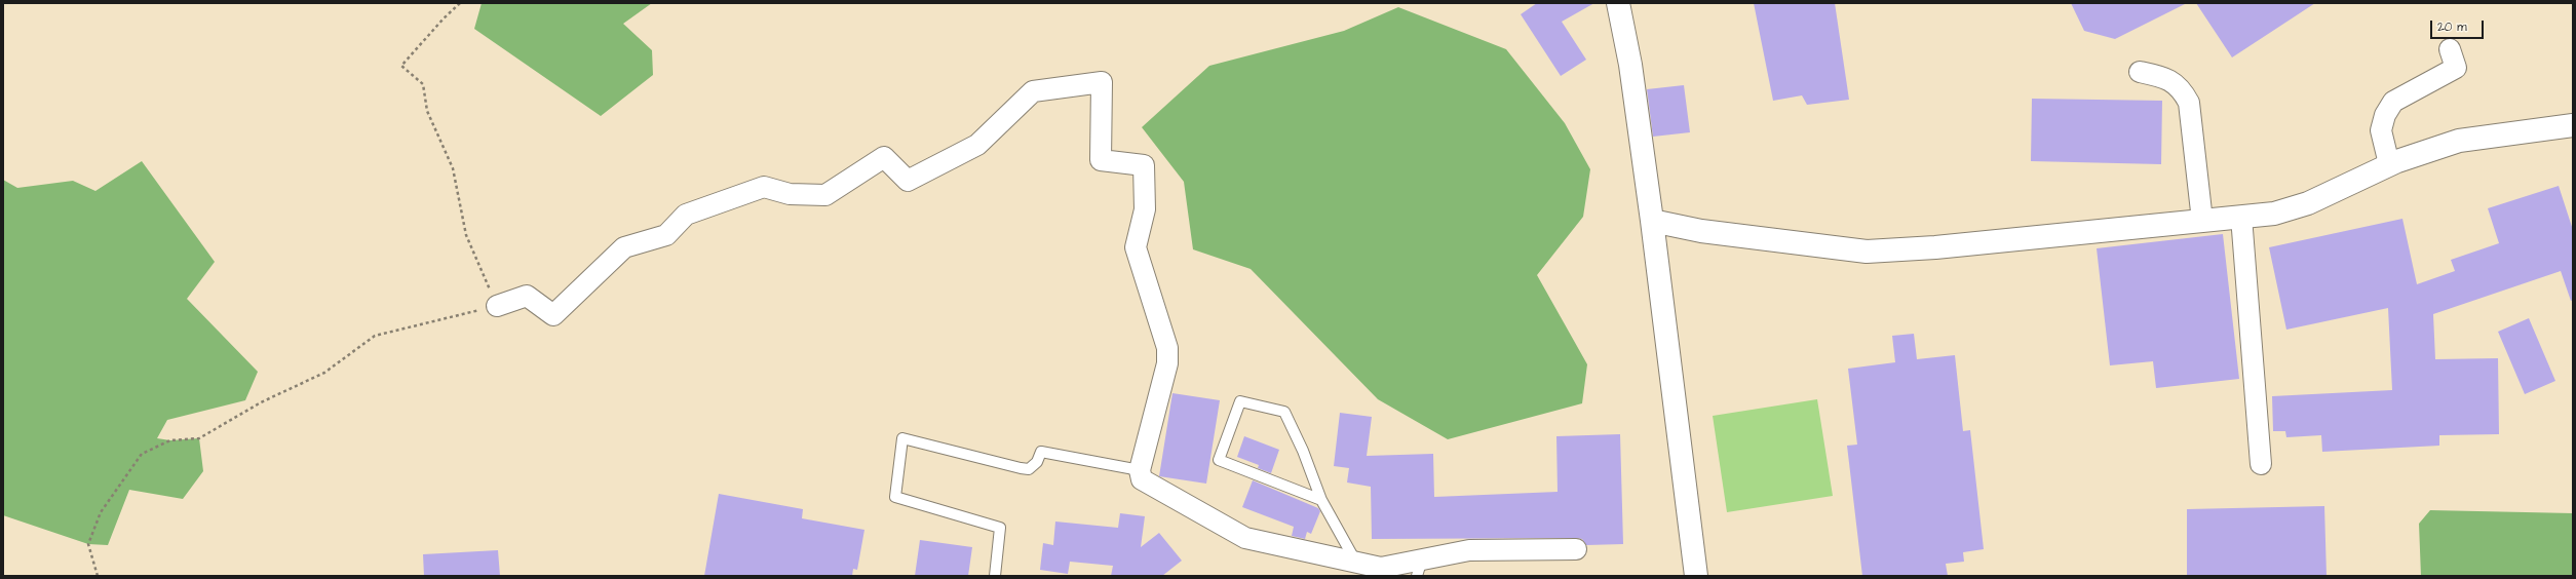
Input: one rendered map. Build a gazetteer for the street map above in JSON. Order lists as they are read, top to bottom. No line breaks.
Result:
{"scale_bar":"20 m"}
